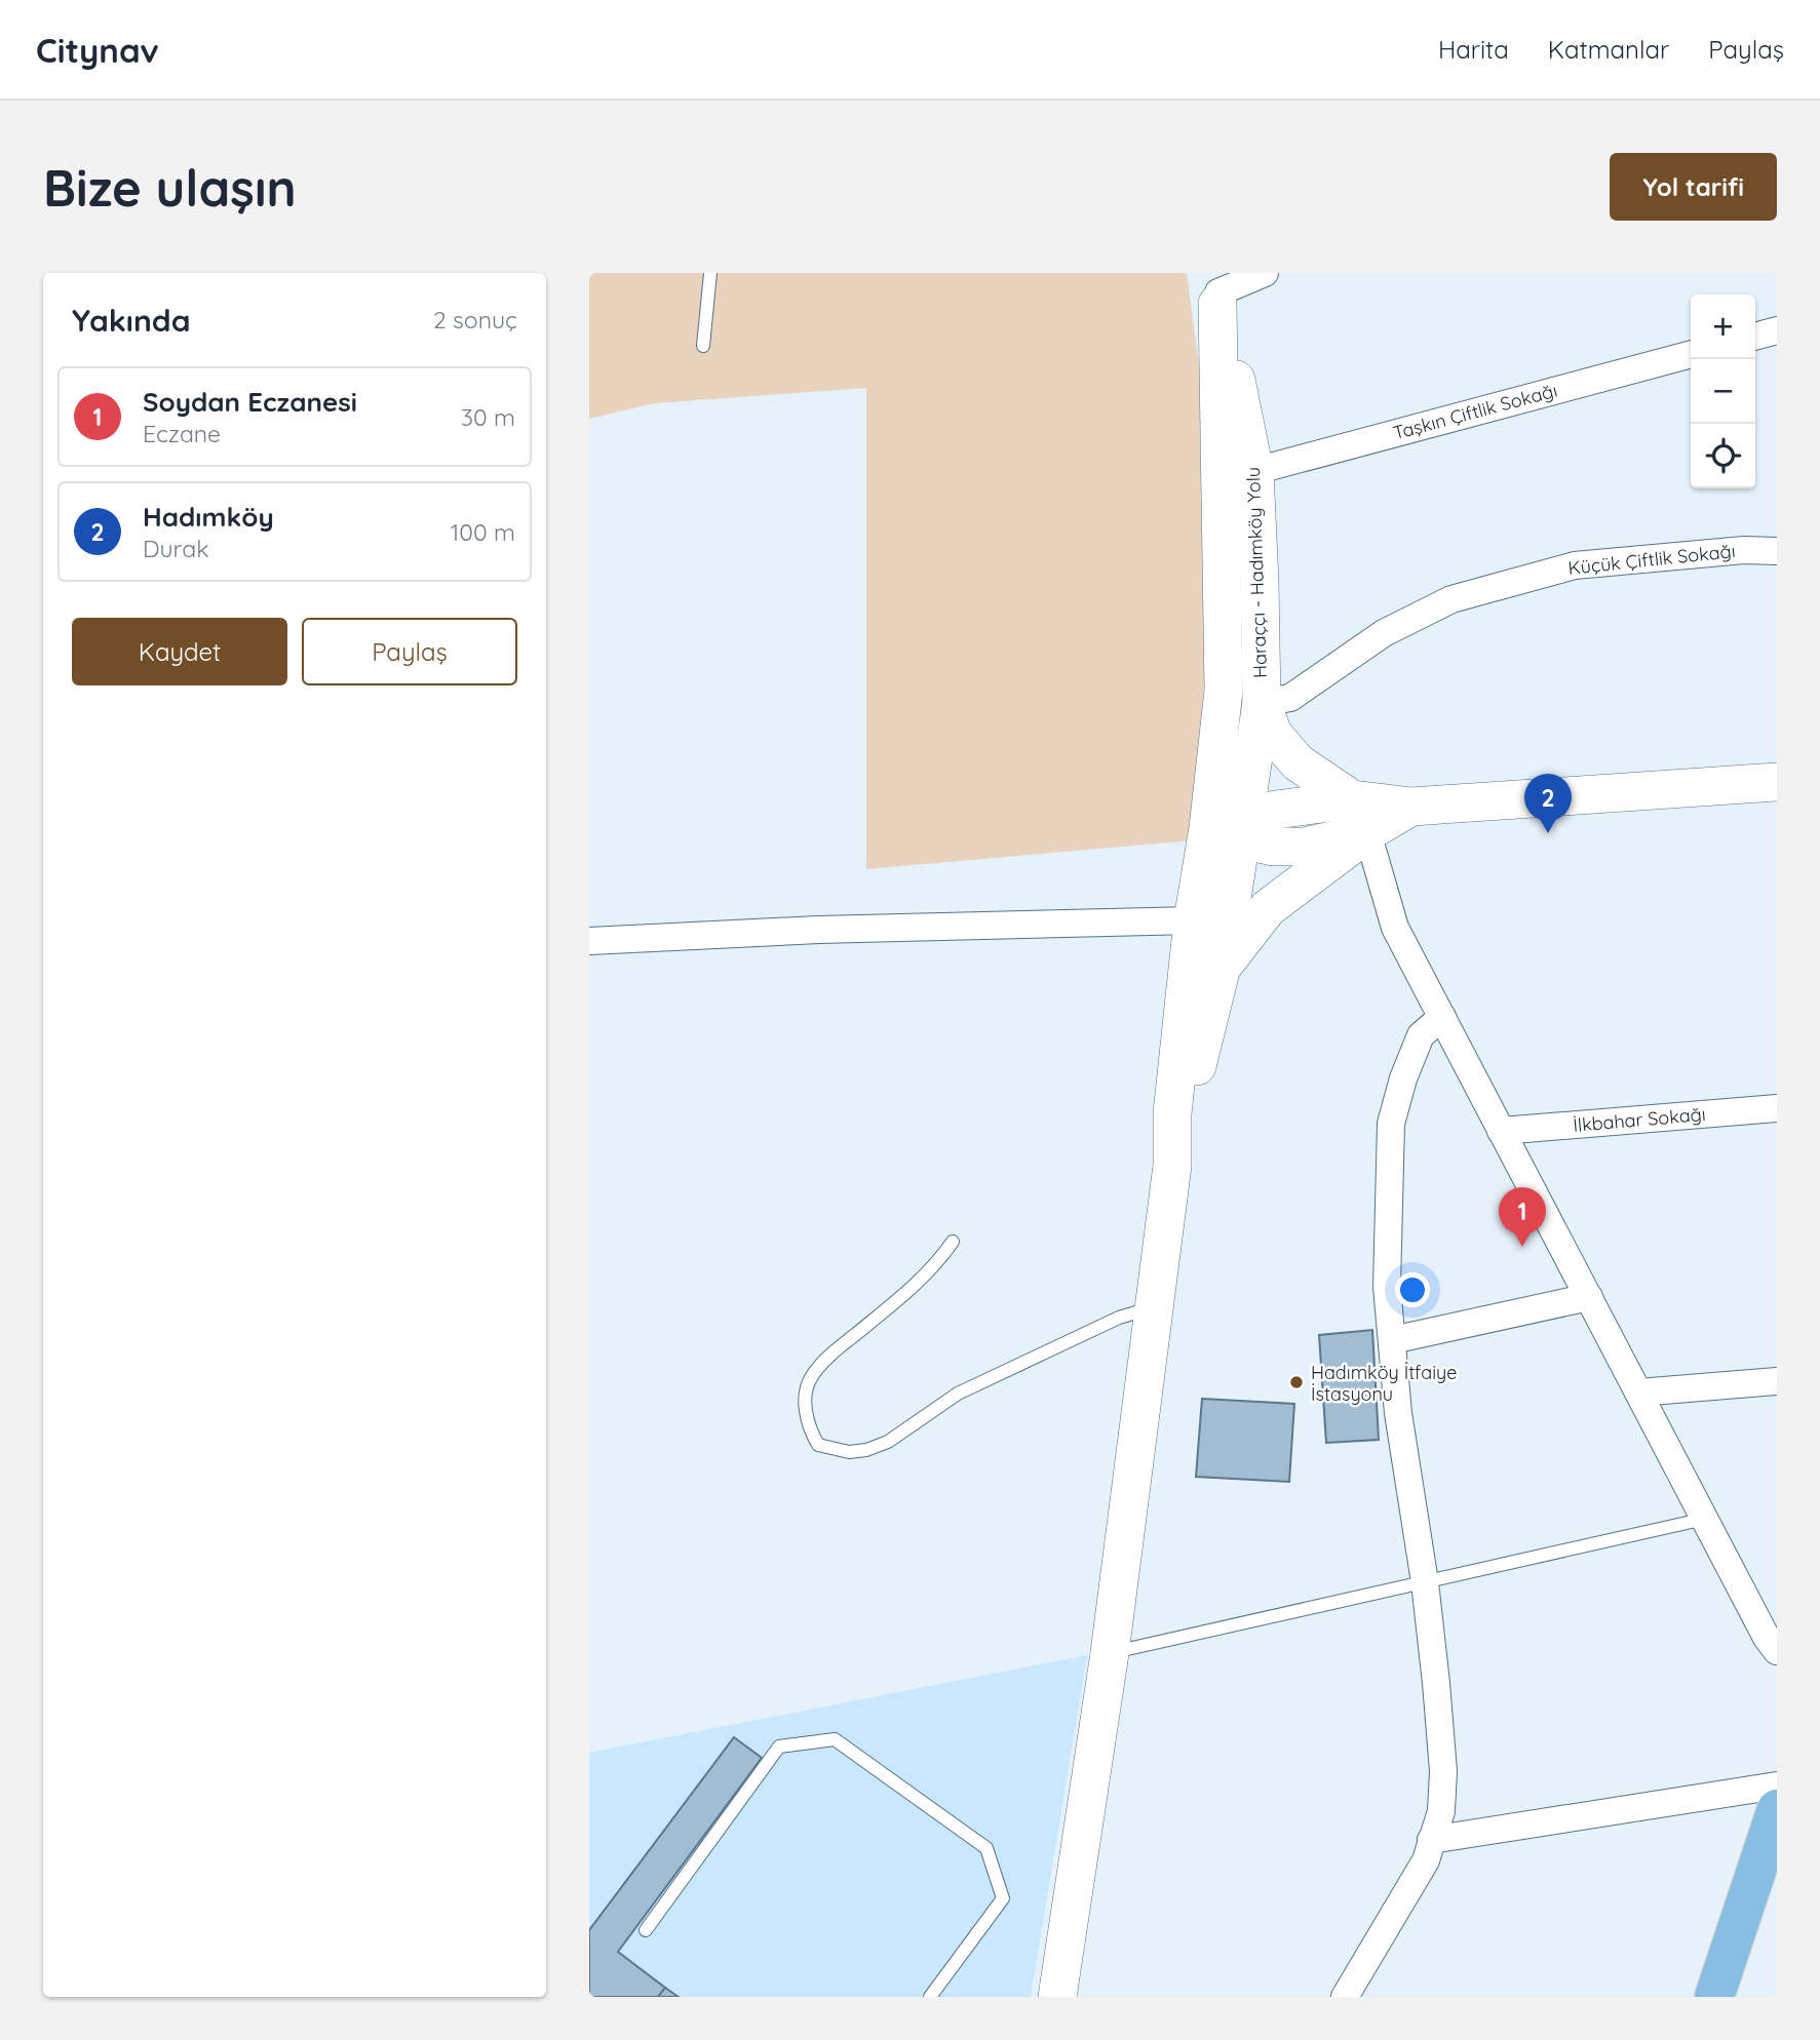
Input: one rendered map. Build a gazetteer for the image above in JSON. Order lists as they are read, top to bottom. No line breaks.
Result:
{"streets":{"main road":["Haraççı - Hadımköy Yolu"],"street":["Taşkın Çiftlik Sokağı","Küçük Çiftlik Sokağı","İlkbahar Sokağı"]},"crossings":[["Taşkın Çiftlik Sokağı","Haraççı - Hadımköy Yolu"],["Küçük Çiftlik Sokağı","Haraççı - Hadımköy Yolu"]],"places":["Hadımköy İtfaiye İstasyonu"],"page":{"header":"Citynav","nav":["Harita","Katmanlar","Paylaş"],"buttons":["Yol tarifi",["Kaydet","Paylaş"]],"title":"Bize ulaşın","heading":["Yakında","2 sonuç"],"map_buttons":["+","−"],"list":[{"mark":"1","name":"Soydan Eczanesi","note":"Eczane","value":"30 m"},{"mark":"2","name":"Hadımköy","note":"Durak","value":"100 m"}],"pins":["2","1"]}}
